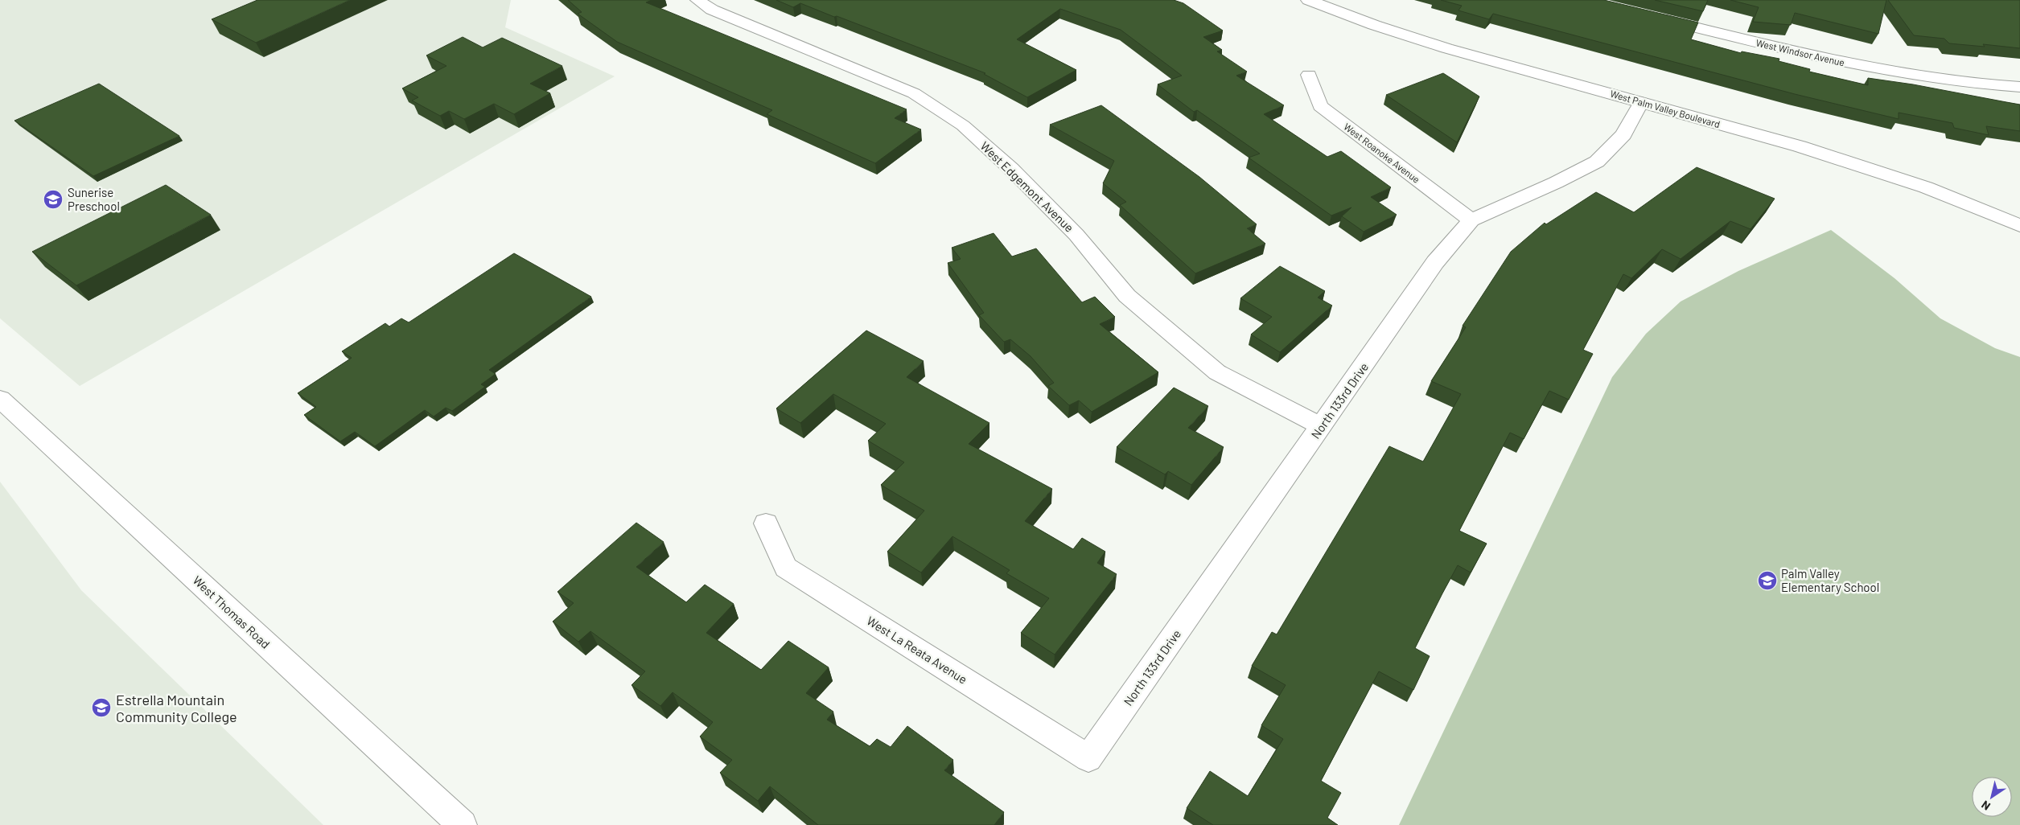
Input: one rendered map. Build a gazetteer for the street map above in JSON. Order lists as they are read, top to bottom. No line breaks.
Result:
{"streets":{"street":["West Windsor Avenue","West Palm Valley Boulevard","West Roanoke Avenue","West Edgemont Avenue","North 133rd Drive","West Thomas Road","West La Reata Avenue"]},"crossings":[["West Palm Valley Boulevard","North 133rd Drive"],["West Roanoke Avenue","North 133rd Drive"],["West Edgemont Avenue","North 133rd Drive"],["North 133rd Drive","West La Reata Avenue"]],"places":{"school or university":["Sunerise Preschool","Palm Valley Elementary School","Estrella Mountain Community College"]},"north":"bottom left"}
